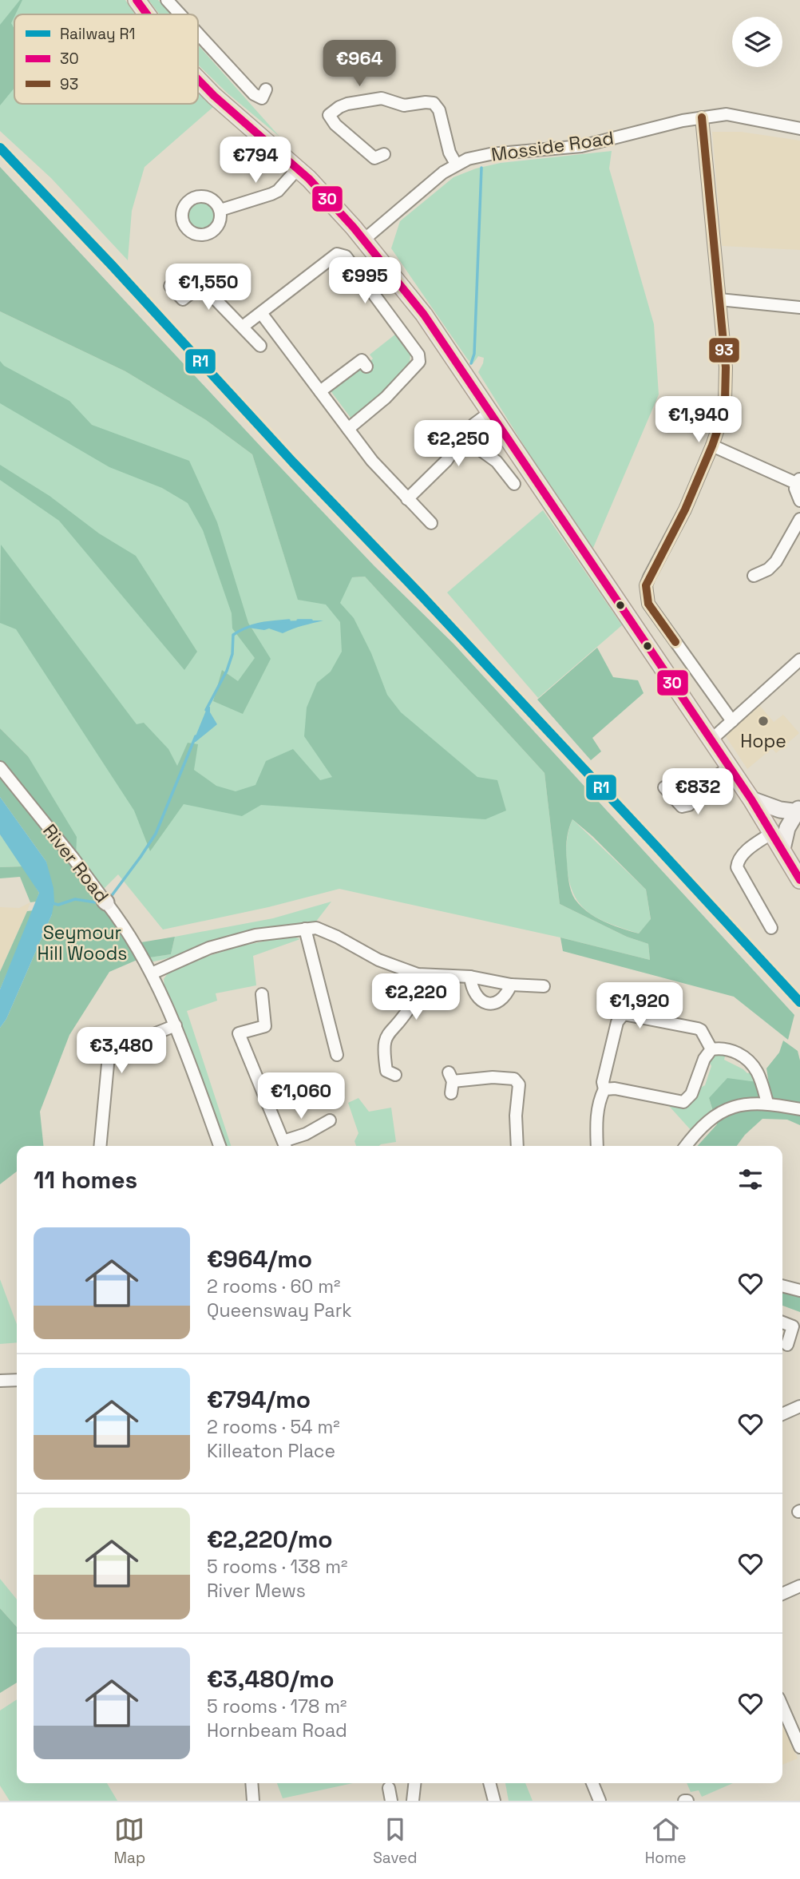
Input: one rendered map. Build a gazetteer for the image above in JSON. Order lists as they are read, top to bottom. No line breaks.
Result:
{"streets":{"street":["Mosside Road","River Road"]},"parks":["Seymour Hill Woods"],"places":["Hope"],"lines":["transit line 30","transit line 93","rail line R1"],"legend":["Railway R1","30","93"],"page":{"price":["€964","€794","€995","€1,550","€1,940","€2,250","€832","€2,220","€1,920","€3,480","€1,060"],"heading":"11 homes","list":[{"name":"€964/mo","note":"2 rooms · 60 m² · Queensway Park"},{"name":"€794/mo","note":"2 rooms · 54 m² · Killeaton Place"},{"name":"€2,220/mo","note":"5 rooms · 138 m² · River Mews"},{"name":"€3,480/mo","note":"5 rooms · 178 m² · Hornbeam Road"}],"tabs":["Map","Saved","Home"]}}
